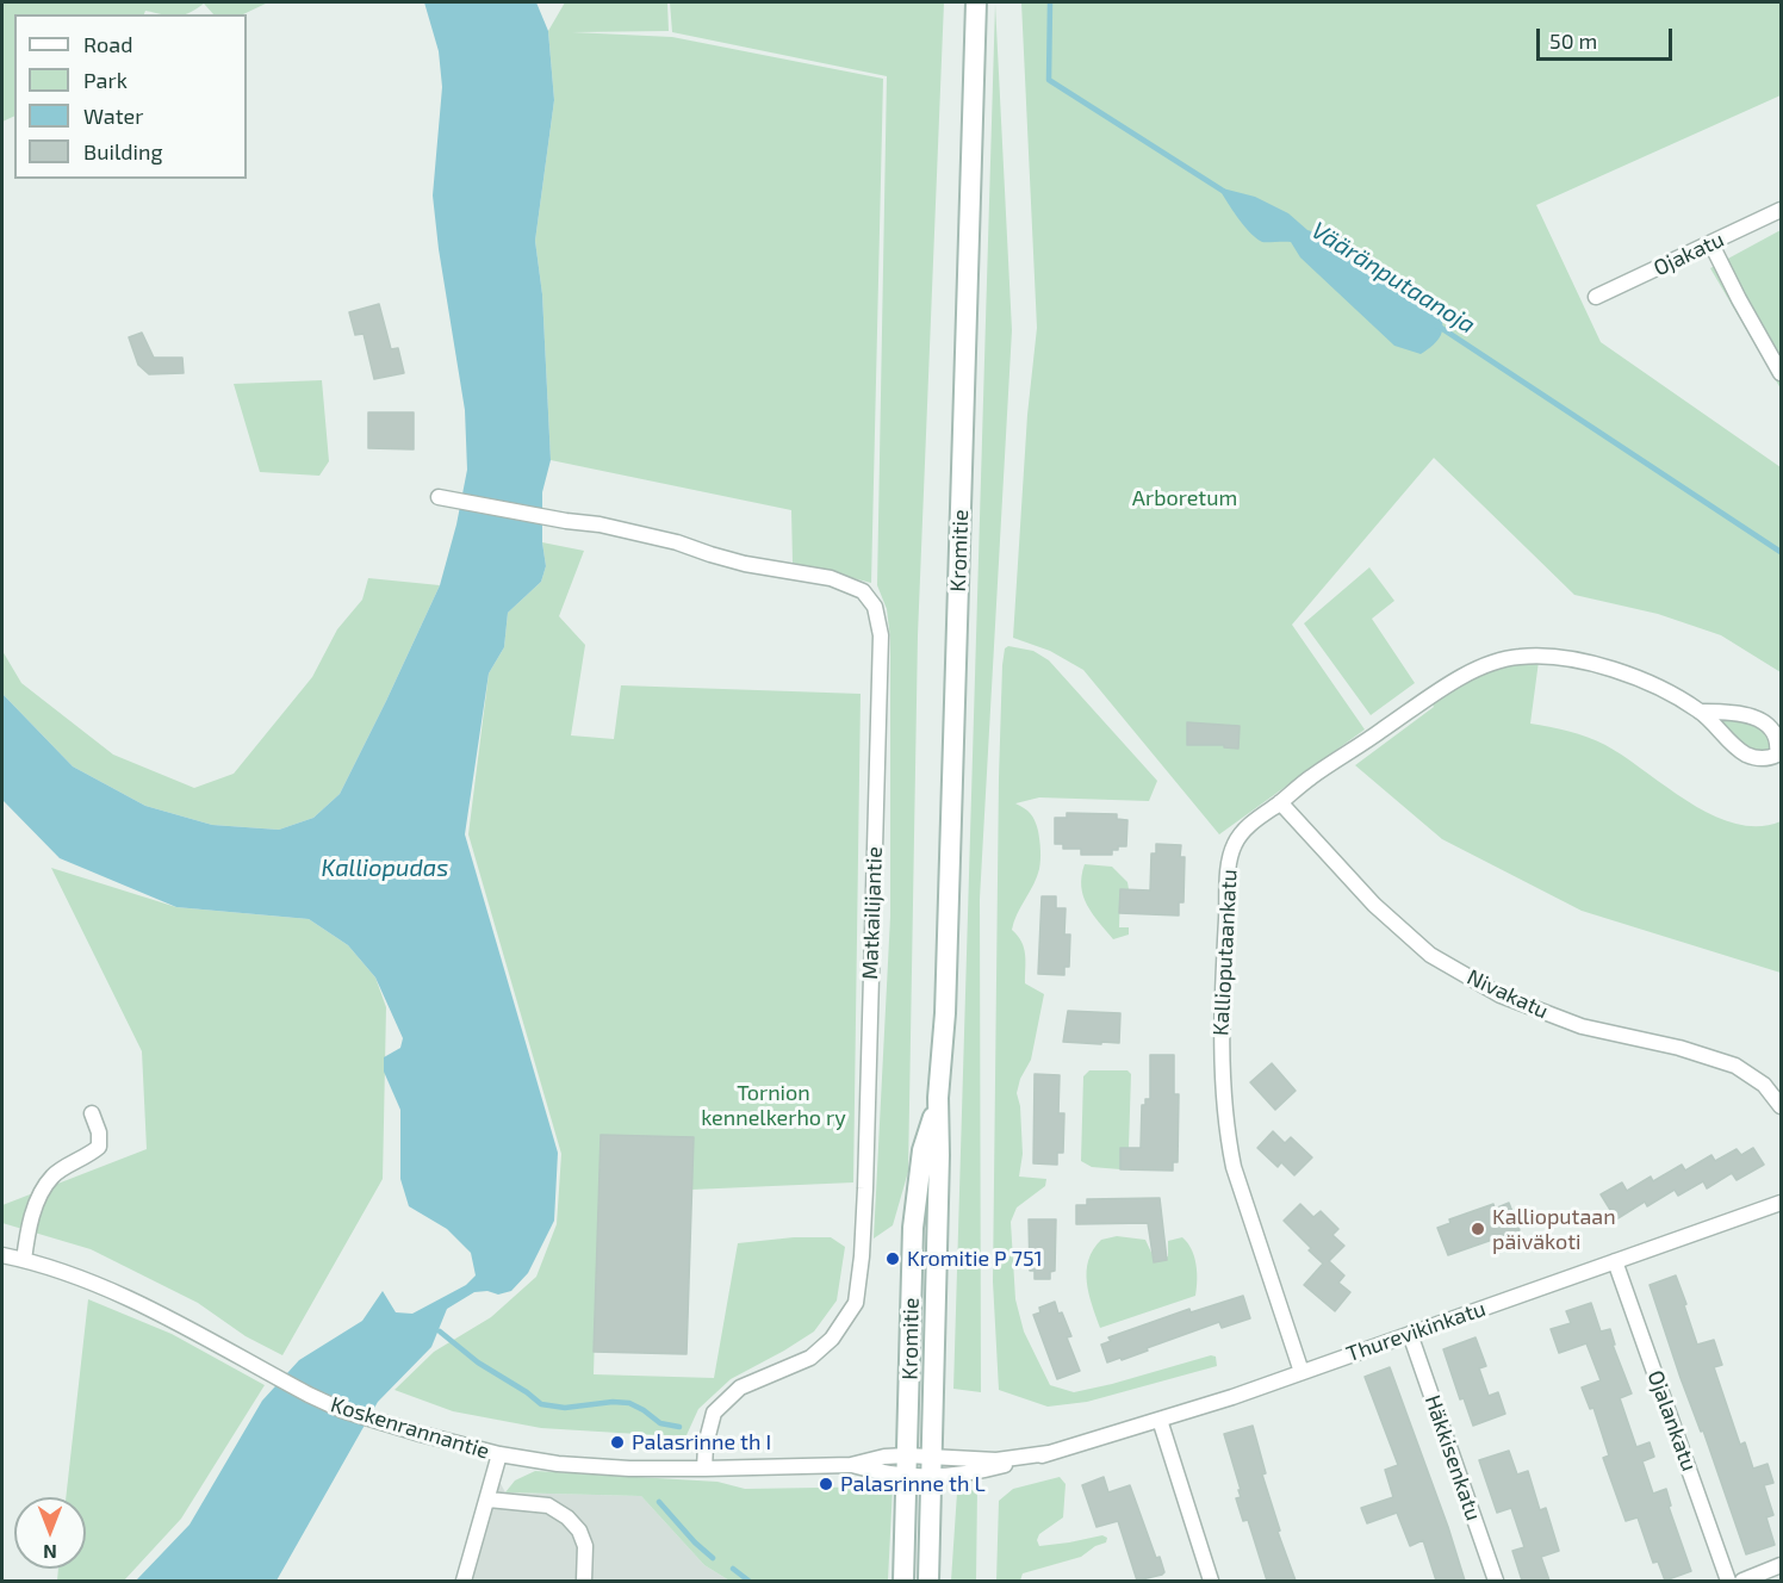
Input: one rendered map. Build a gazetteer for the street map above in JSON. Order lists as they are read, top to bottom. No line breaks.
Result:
{"streets":{"main road":["Kromitie"],"street":["Ojakatu","Matkailijantie","Kallioputaankatu","Nivakatu","Thurevikinkatu","Ojalankatu","Koskenrannantie","Häkkisenkatu"]},"crossings":[["Kromitie","Thurevikinkatu"],["Kromitie","Koskenrannantie"],["Matkailijantie","Koskenrannantie"],["Kallioputaankatu","Nivakatu"],["Kallioputaankatu","Thurevikinkatu"],["Thurevikinkatu","Ojalankatu"],["Thurevikinkatu","Koskenrannantie"],["Thurevikinkatu","Häkkisenkatu"]],"water":["Vääränputaanoja","Kalliopudas"],"parks":["Arboretum","Tornion kennelkerho ry"],"places":["Kallioputaan päiväkoti","Kromitie P 751","Palasrinne th I","Palasrinne th L"],"legend":["Road","Park","Water","Building"],"scale_bar":"50 m","north":"bottom"}
